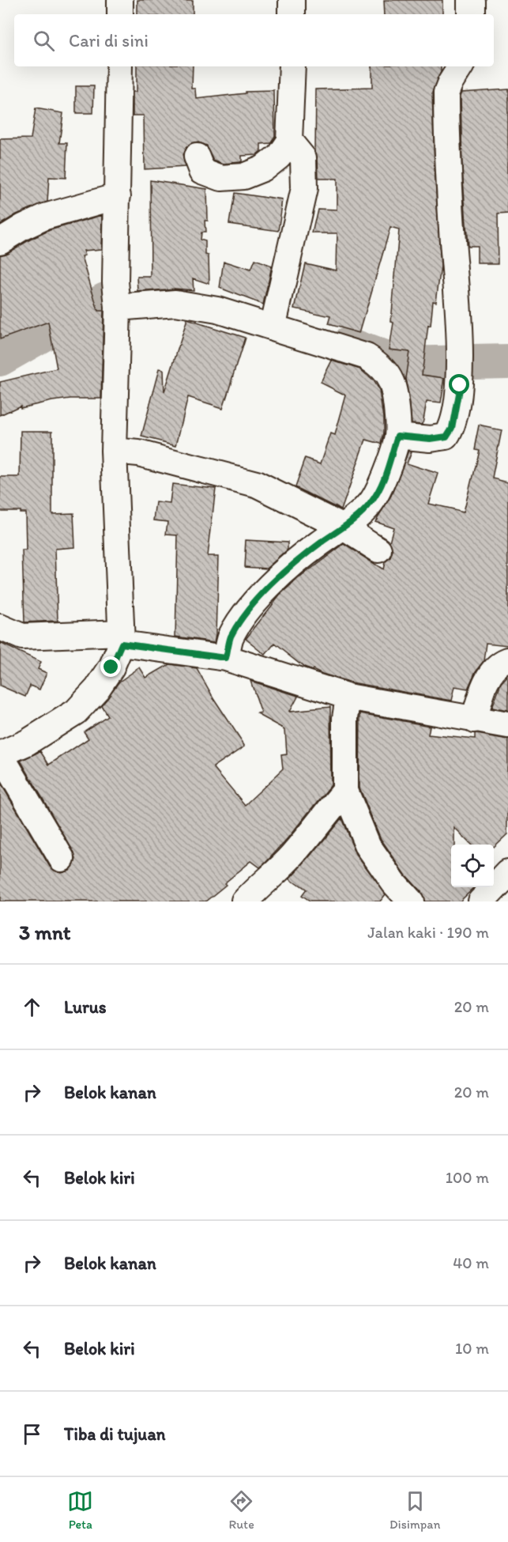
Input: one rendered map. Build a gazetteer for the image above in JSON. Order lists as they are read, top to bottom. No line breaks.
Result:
{"page":{"search":"Cari di sini","heading":["3 mnt","Jalan kaki · 190 m"],"list":[["Lurus","20 m"],["Belok kanan","20 m"],["Belok kiri","100 m"],["Belok kanan","40 m"],["Belok kiri","10 m"],"Tiba di tujuan"],"nav":["Peta","Rute","Disimpan"]}}
